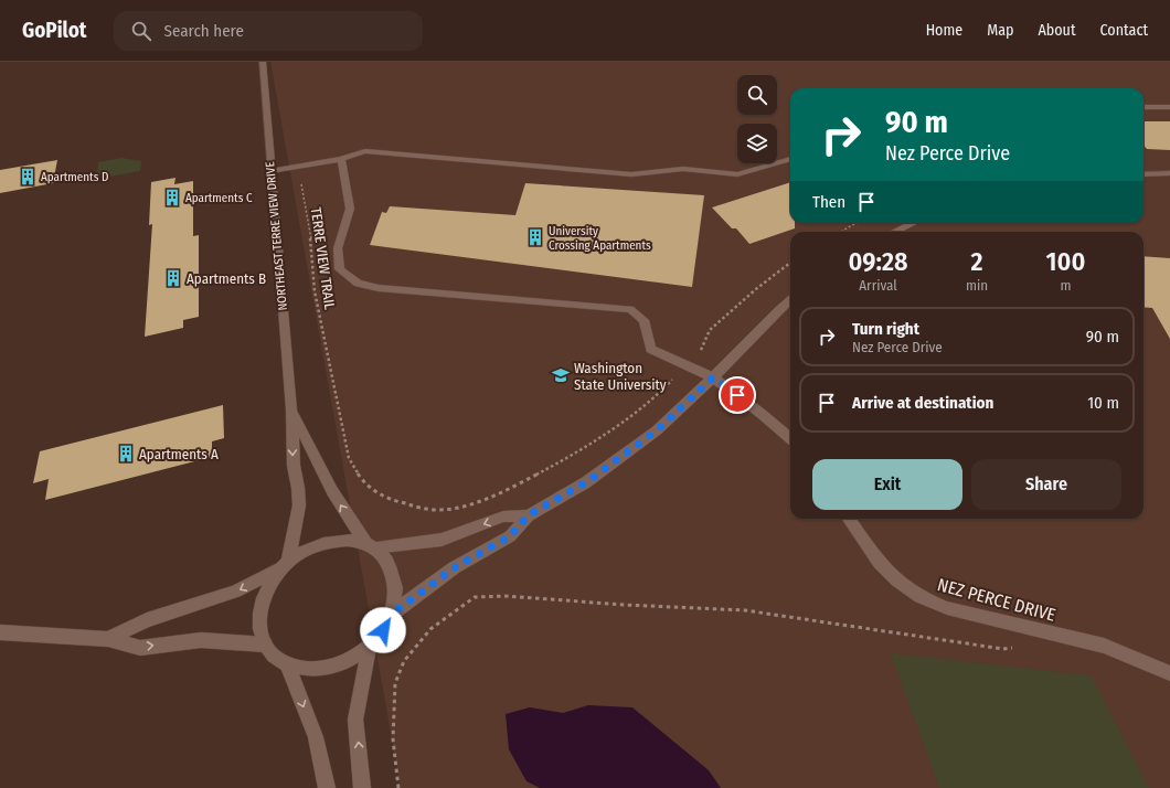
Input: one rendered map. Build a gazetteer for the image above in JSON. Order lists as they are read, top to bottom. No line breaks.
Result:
{"streets":{"street":["NORTHEAST TERRE VIEW DRIVE","NEZ PERCE DRIVE"],"path":["TERRE VIEW TRAIL"]},"places":{"building":["Apartments D","Apartments C","University Crossing Apartments","Apartments B","Apartments A"],"school or university":["Washington State University"]},"page":{"header":"GoPilot","search":"Search here","nav":["Home","Map","About","Contact"],"turn":["90 m","Nez Perce Drive"],"then":"Then","eta":["09:28","Arrival","2","min","100","m"],"list":[{"name":"Turn right","note":"Nez Perce Drive","value":"90 m"},{"name":"Arrive at destination","value":"10 m"}],"buttons":["Exit","Share"]}}
